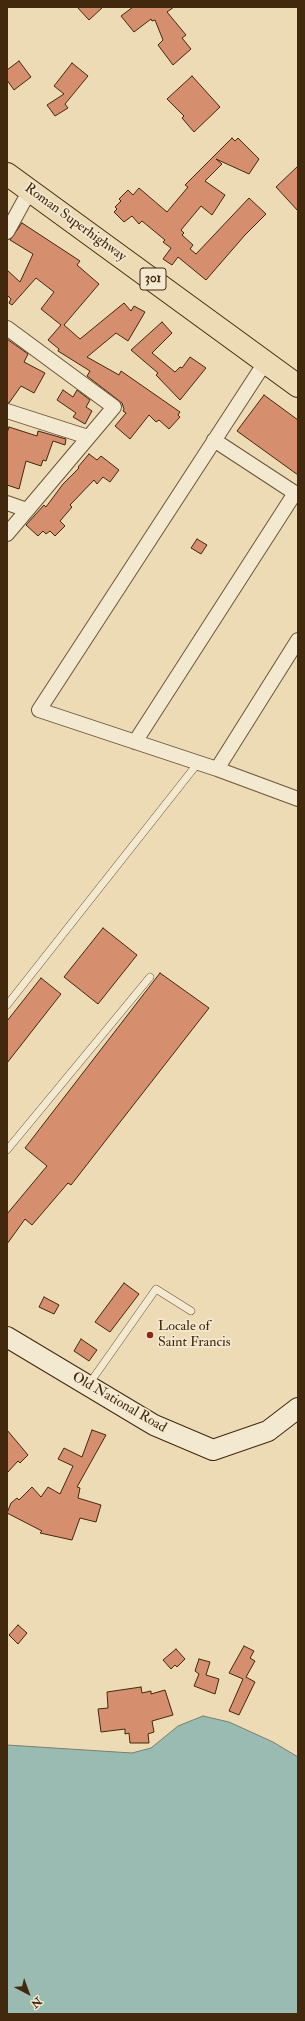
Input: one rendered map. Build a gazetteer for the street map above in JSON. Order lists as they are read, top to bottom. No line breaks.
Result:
{"streets":{"main road":["Roman Superhighway","301","Old National Road"]},"places":["Locale of Saint Francis"],"north":"bottom right"}
